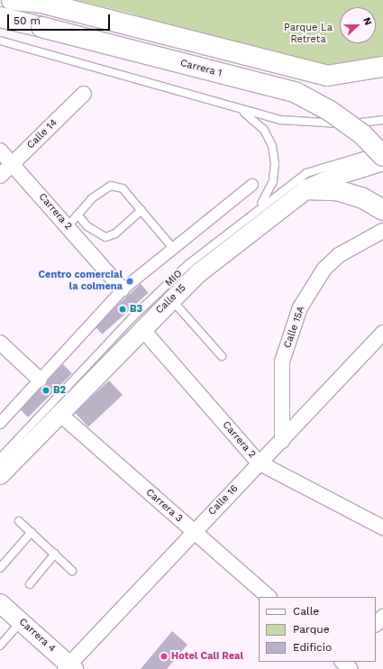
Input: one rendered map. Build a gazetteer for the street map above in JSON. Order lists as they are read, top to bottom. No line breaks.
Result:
{"streets":{"main road":["Carrera 1"],"street":["Calle 14","Carrera 2","Calle 15","Calle 15A","Calle 16","Carrera 3","Carrera 4"],"lane":["MIO"]},"crossings":[["Carrera 1","MIO"],["Carrera 1","Calle 15"],["Calle 14","Carrera 2"],["Carrera 2","Calle 15"],["Carrera 2","Calle 16"],["MIO","Calle 15"],["Calle 15","Carrera 3"],["Calle 15A","Calle 16"],["Calle 16","Carrera 3"],["Calle 16","Carrera 4"]],"parks":["Parque La Retreta"],"places":["Centro comercial la colmena","B3","B2","Hotel Cali Real"],"legend":["Calle","Parque","Edificio"],"scale_bar":"50 m","north":"right"}
